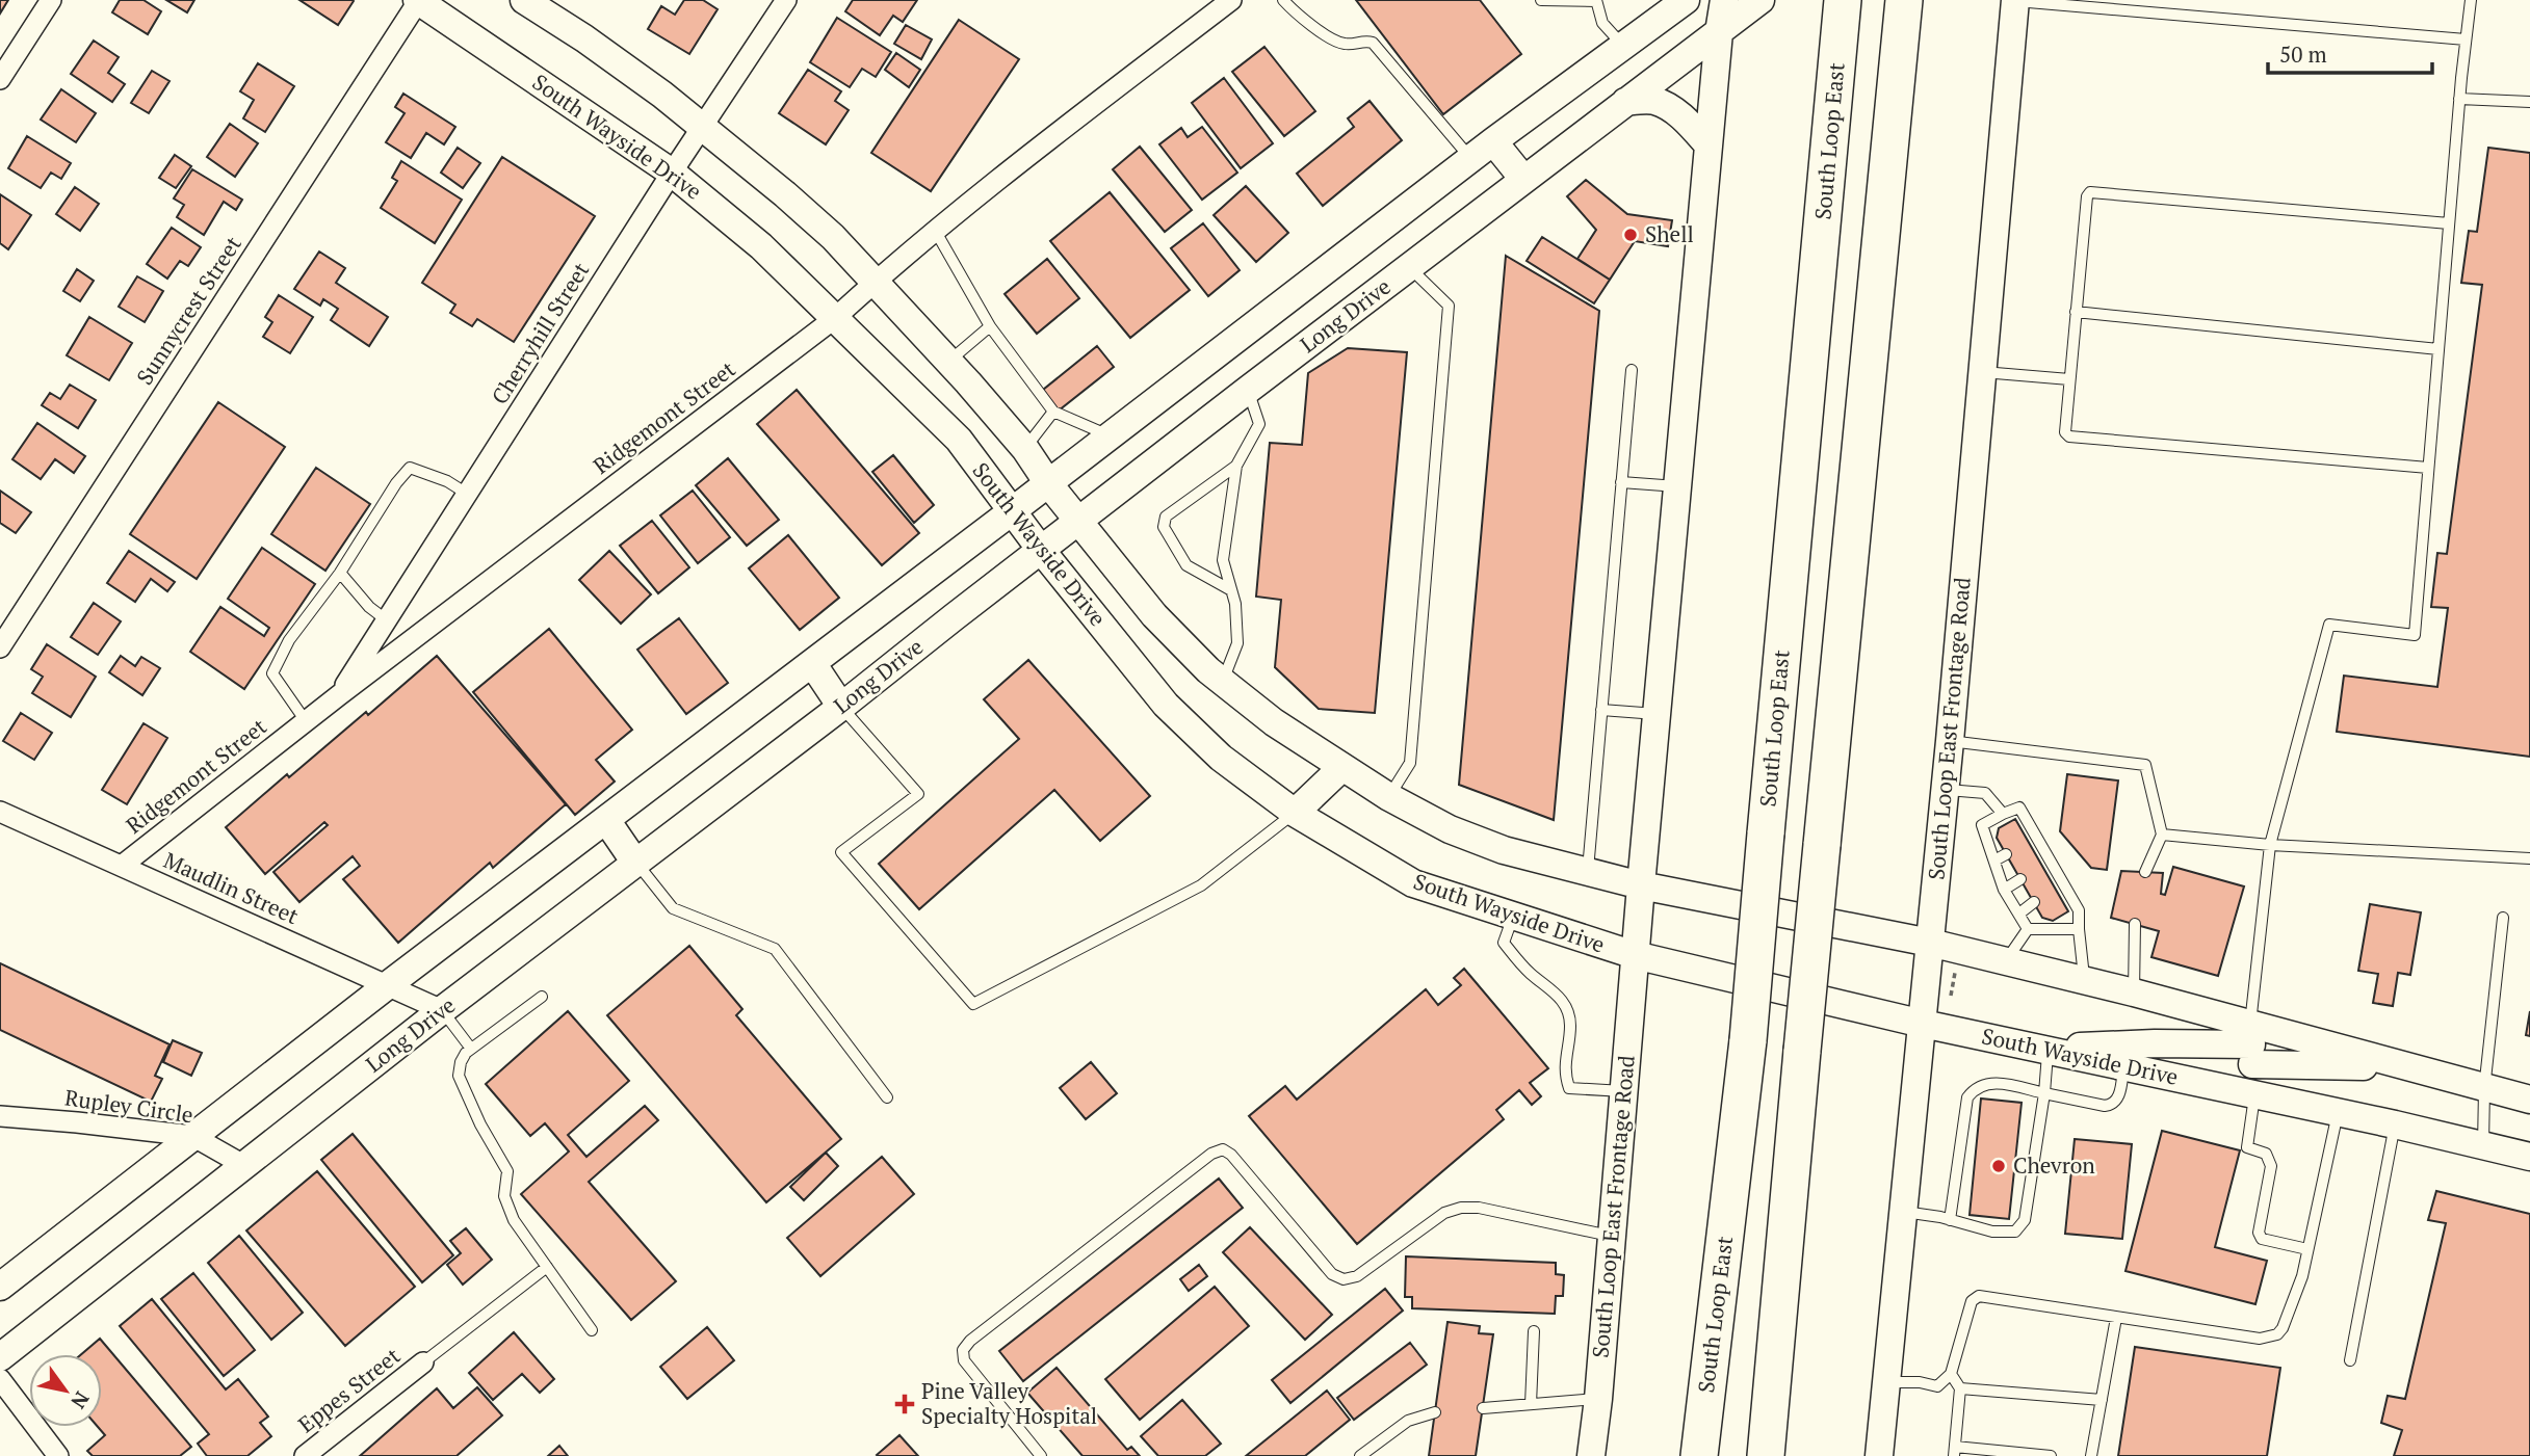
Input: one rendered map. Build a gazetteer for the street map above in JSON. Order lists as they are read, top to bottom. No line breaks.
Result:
{"streets":{"highway":["South Loop East"],"main road":["South Wayside Drive","Long Drive","South Loop East Frontage Road"],"street":["Sunnycrest Street","Cherryhill Street","Ridgemont Street","Maudlin Street","Rupley Circle","Eppes Street"]},"crossings":[["South Wayside Drive","Sunnycrest Street"],["South Wayside Drive","Long Drive"],["South Wayside Drive","Cherryhill Street"],["South Wayside Drive","Ridgemont Street"],["South Wayside Drive","South Loop East Frontage Road"],["Long Drive","South Loop East Frontage Road"],["Long Drive","Maudlin Street"],["Long Drive","Rupley Circle"],["Cherryhill Street","Ridgemont Street"],["Ridgemont Street","Maudlin Street"]],"places":{"other":["Shell","Chevron"],"health":["Pine Valley Specialty Hospital"]},"scale_bar":"50 m","north":"bottom right"}
